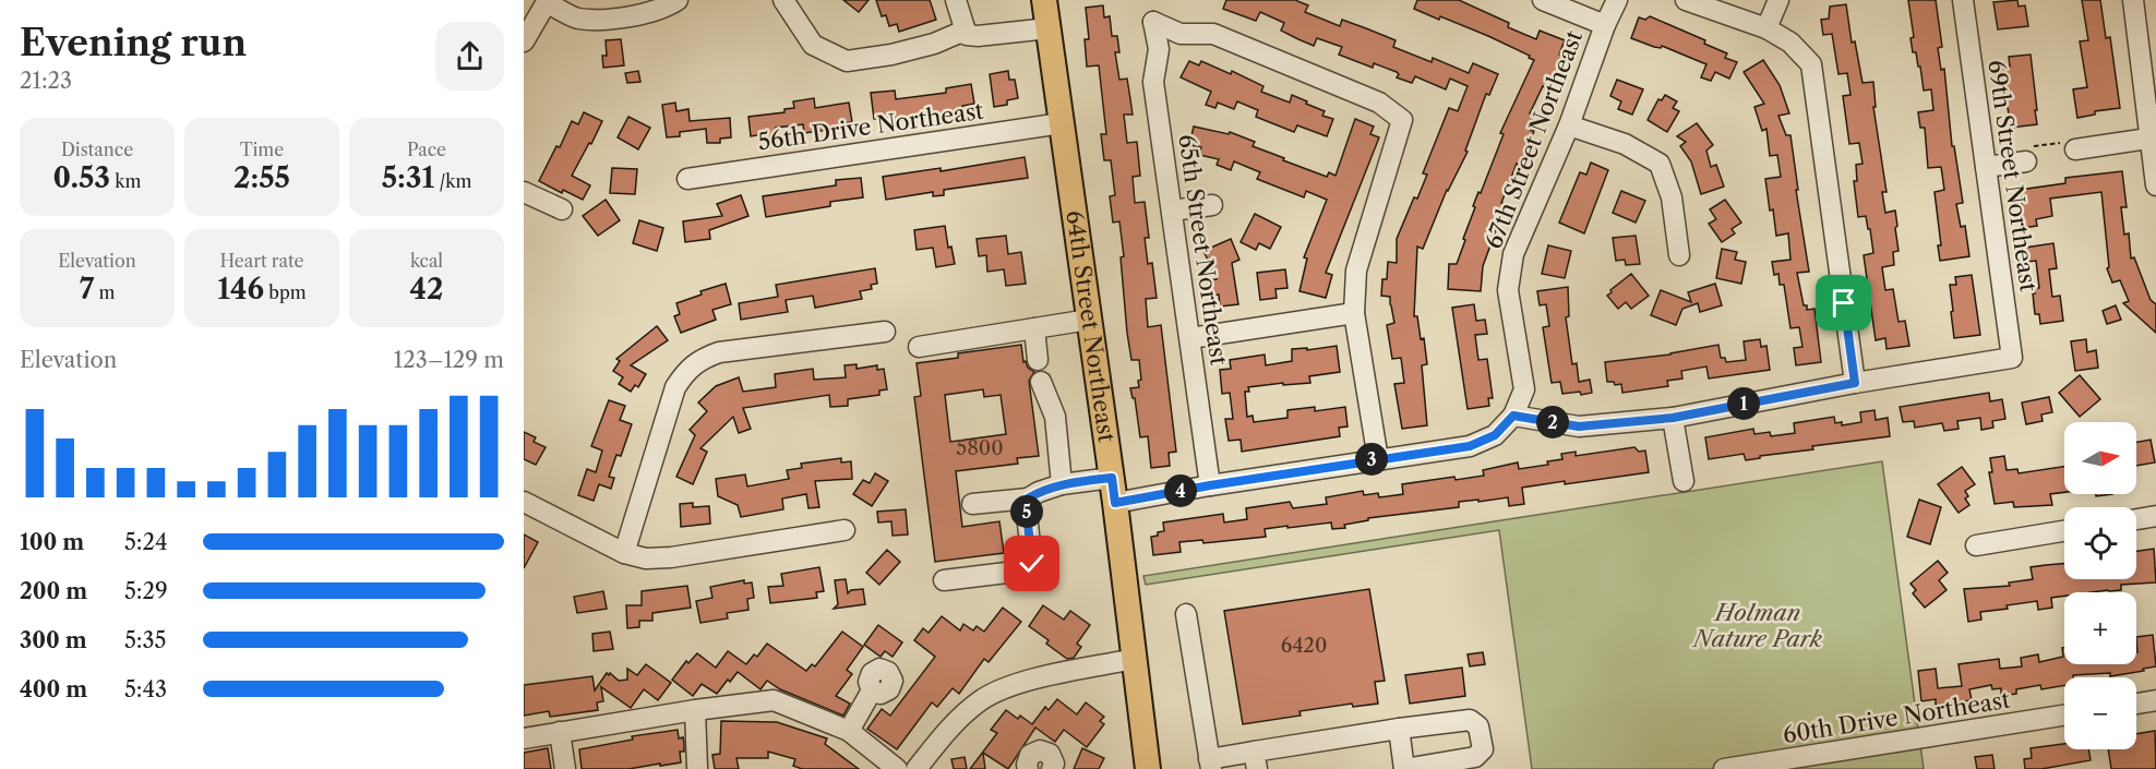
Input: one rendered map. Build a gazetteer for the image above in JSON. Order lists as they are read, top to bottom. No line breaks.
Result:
{"streets":{"main road":["64th Street Northeast"],"street":["56th Drive Northeast","67th Street Northeast","69th Street Northeast","65th Street Northeast","60th Drive Northeast"]},"crossings":[["56th Drive Northeast","64th Street Northeast"]],"parks":["Holman Nature Park"],"house_numbers":["5800","6420"],"north":"right","page":{"heading":["Evening run","21:23"],"stats":[["Distance","0.53 km"],["Time","2:55"],["Pace","5:31 /km"],["Elevation","7 m"],["Heart rate","146 bpm"],["kcal","42"]],"chart":["Elevation","123–129 m"],"pins":["1","2","3","4","5"],"map_buttons":["+","−"],"list":[{"name":"100 m","note":"5:24"},{"name":"200 m","note":"5:29"},{"name":"300 m","note":"5:35"},{"name":"400 m","note":"5:43"}]}}
